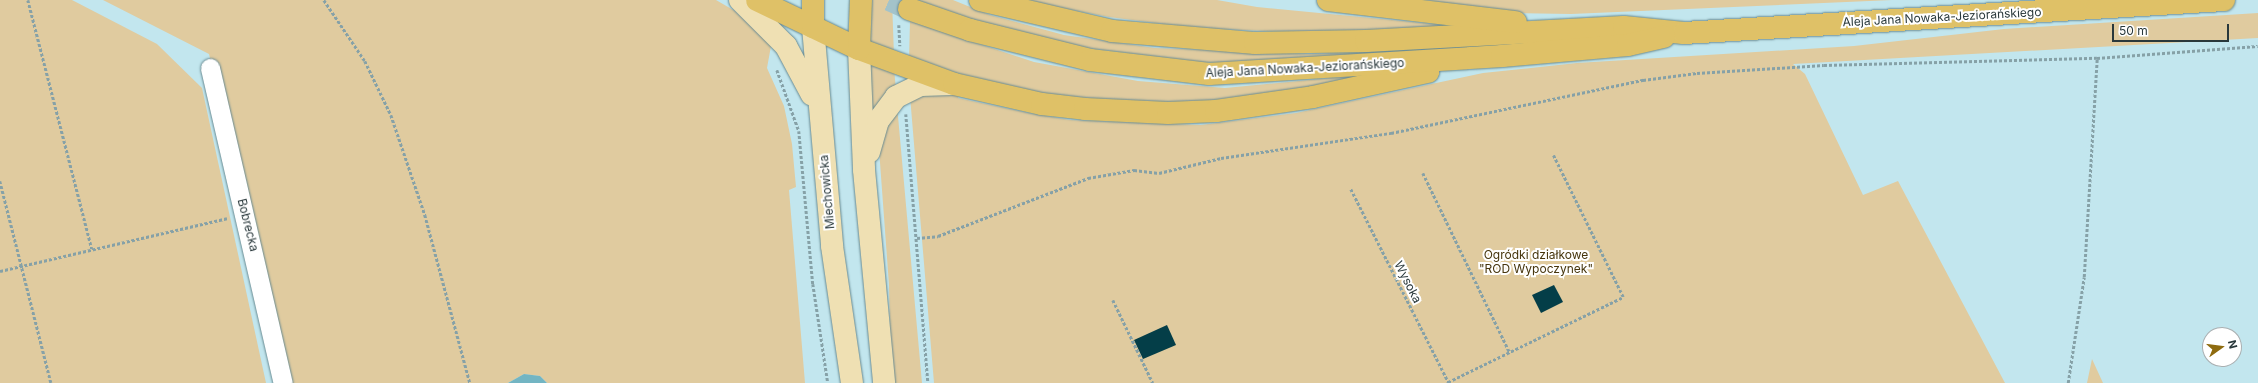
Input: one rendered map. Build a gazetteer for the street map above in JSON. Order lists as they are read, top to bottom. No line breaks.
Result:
{"streets":{"main road":["Aleja Jana Nowaka-Jeziorańskiego","Miechowicka"],"street":["Bobrecka"],"path":["Wysoka"]},"parks":["Ogródki działkowe \"ROD Wypoczynek\""],"scale_bar":"50 m","north":"right"}
